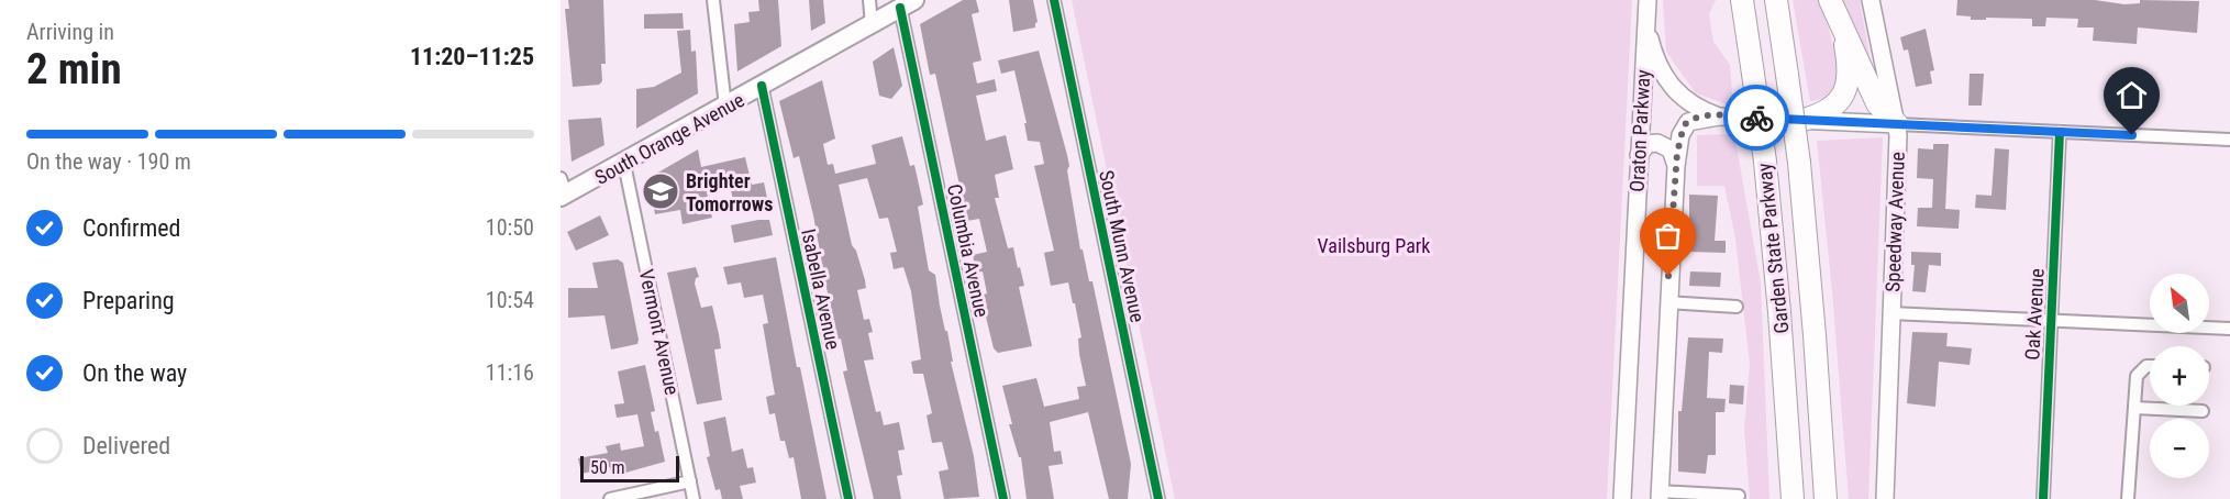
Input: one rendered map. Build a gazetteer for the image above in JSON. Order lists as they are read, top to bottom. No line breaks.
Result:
{"streets":{"highway":["Garden State Parkway"],"main road":["Oraton Parkway","South Orange Avenue","Speedway Avenue"],"street":["South Munn Avenue","Columbia Avenue","Isabella Avenue","Oak Avenue","Vermont Avenue"]},"crossings":[["South Orange Avenue","Columbia Avenue"],["South Orange Avenue","Isabella Avenue"],["South Orange Avenue","Vermont Avenue"]],"parks":["Vailsburg Park"],"places":{"school or university":["Brighter Tomorrows"]},"scale_bar":"50 m","north":"top left","page":{"heading":["2 min","Arriving in","11:20–11:25"],"bar":"On the way · 190 m","list":[["Confirmed","10:50"],["Preparing","10:54"],["On the way","11:16"],"Delivered"],"map_buttons":["+","−"],"scale":"50 m"}}
